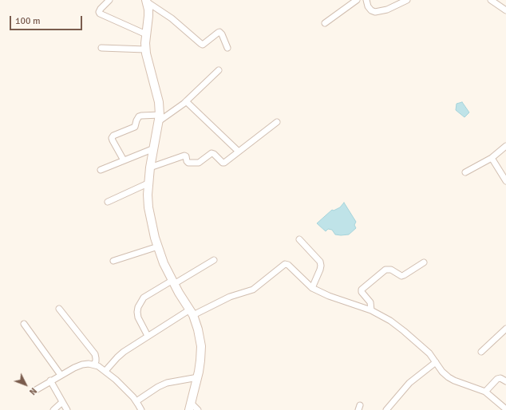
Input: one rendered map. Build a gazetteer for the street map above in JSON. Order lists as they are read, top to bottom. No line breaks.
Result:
{"scale_bar":"100 m","north":"bottom right"}
